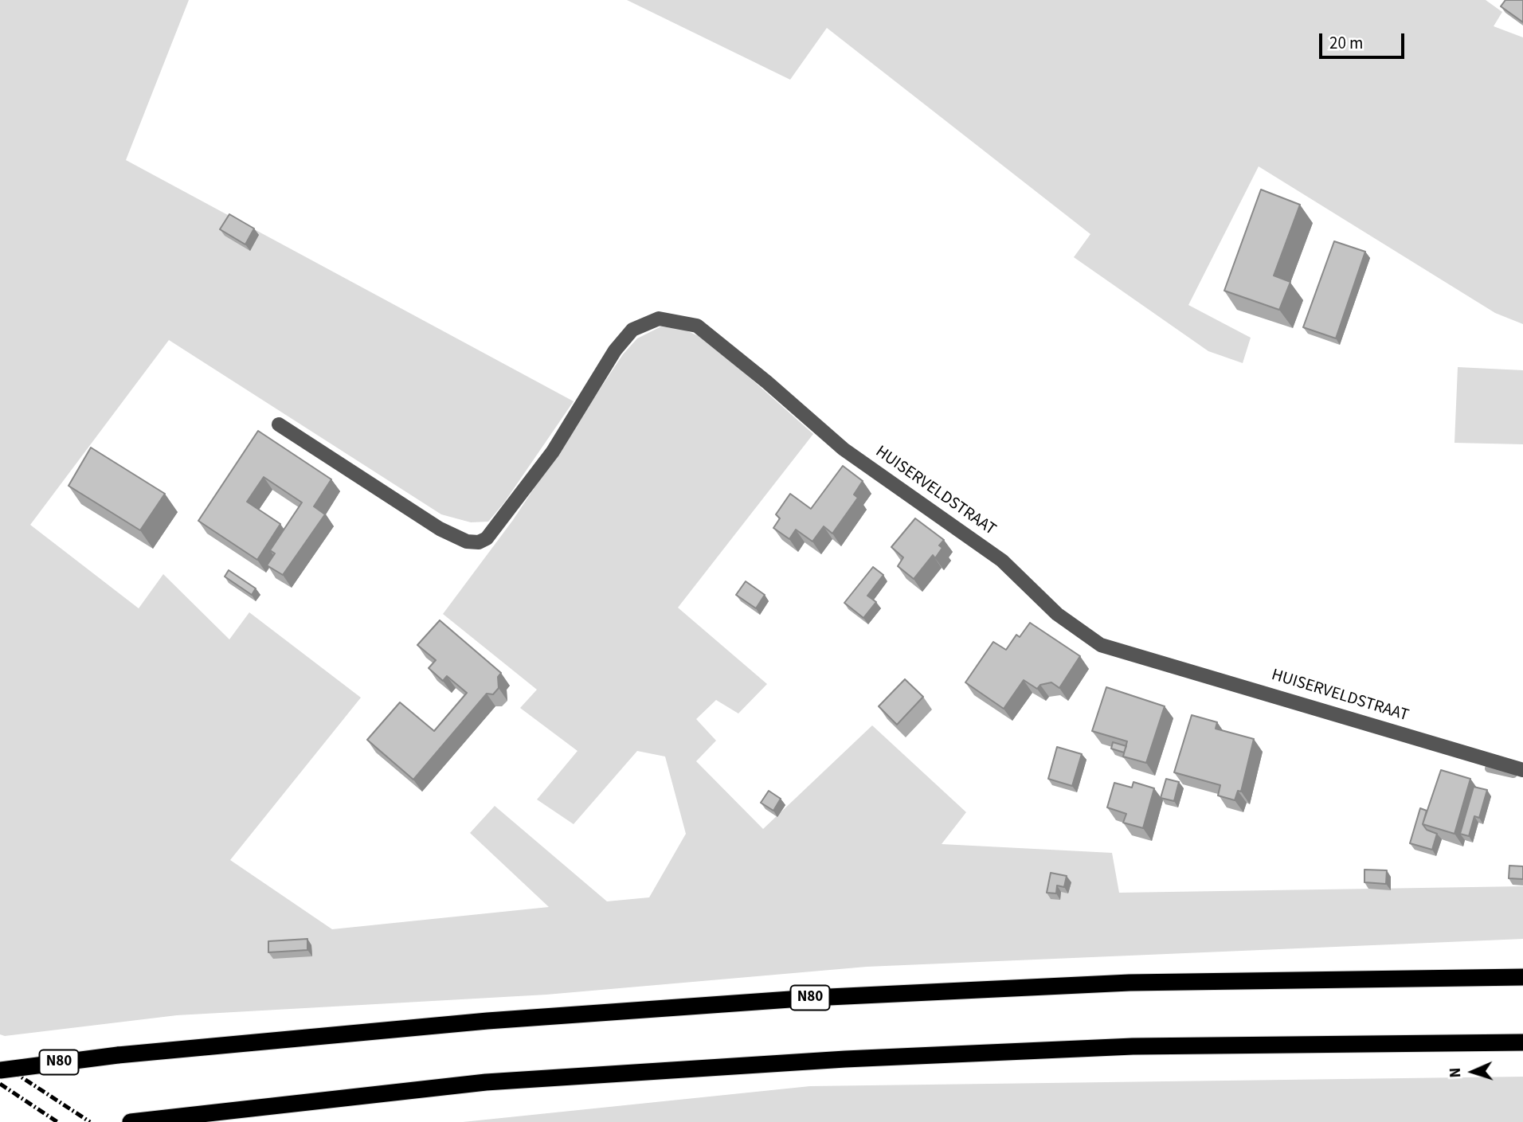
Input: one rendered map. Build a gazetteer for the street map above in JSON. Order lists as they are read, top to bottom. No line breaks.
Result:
{"streets":{"highway":["N80"],"street":["HUISERVELDSTRAAT"]},"scale_bar":"20 m","north":"left"}
